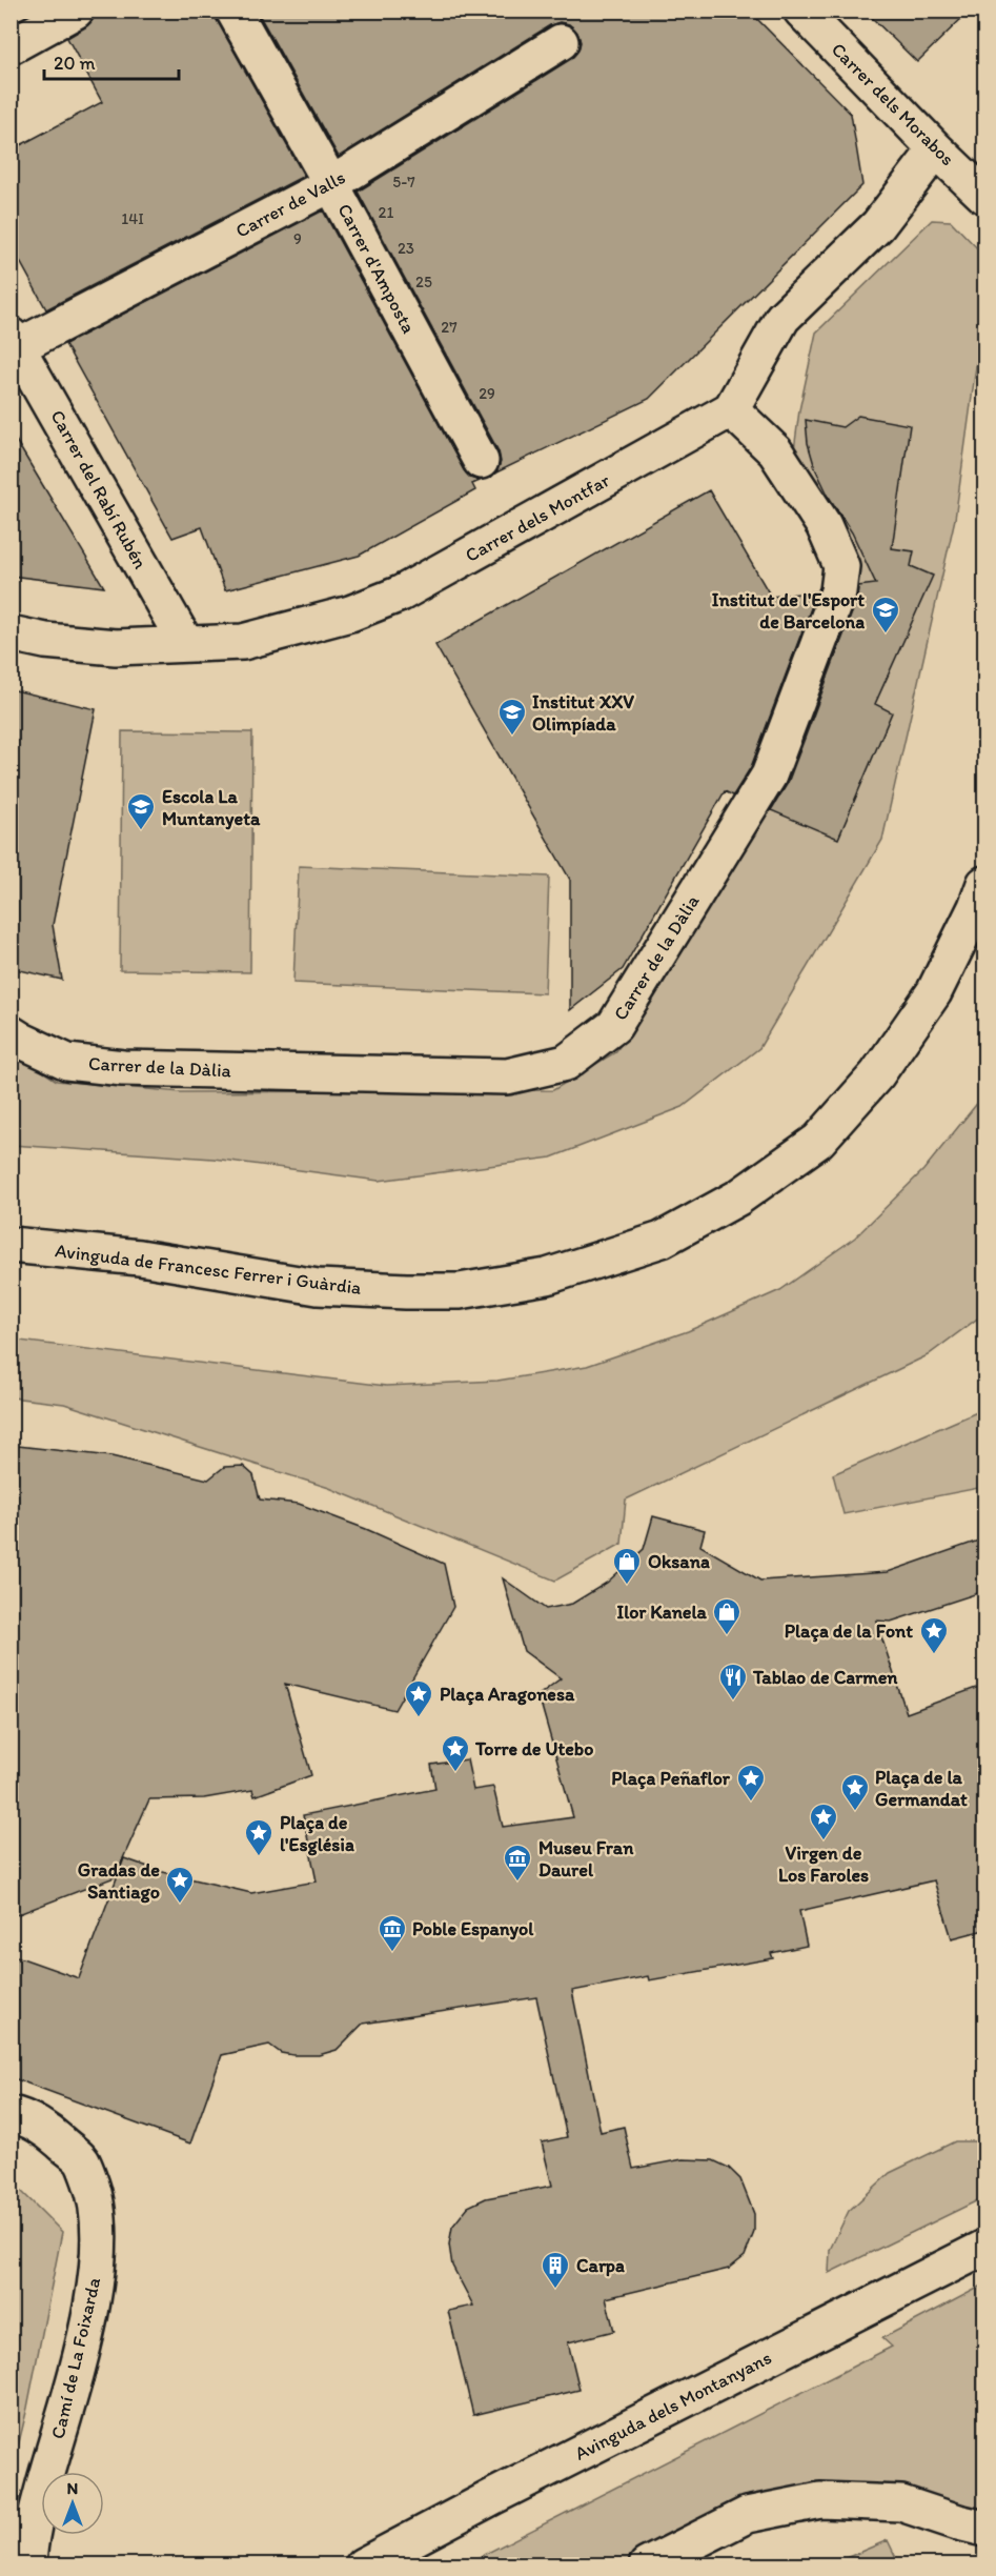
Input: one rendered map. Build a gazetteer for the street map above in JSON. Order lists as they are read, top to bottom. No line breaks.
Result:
{"streets":{"street":["Carrer dels Morabos","Carrer de Valls","Carrer d'Amposta","Carrer del Rabí Rubén","Carrer dels Montfar","Carrer de la Dàlia","Avinguda de Francesc Ferrer i Guàrdia","Camí de La Foixarda","Avinguda dels Montanyans"]},"crossings":[["Carrer de Valls","Carrer d'Amposta"],["Carrer de Valls","Carrer del Rabí Rubén"],["Carrer del Rabí Rubén","Carrer dels Montfar"],["Carrer dels Montfar","Carrer de la Dàlia"]],"places":{"school or university":["Institut de l'Esport de Barcelona","Institut XXV Olimpíada","Escola La Muntanyeta"],"shop":["Oksana","Ilor Kanela"],"place":["Plaça de la Font","Plaça Aragonesa","Torre de Utebo","Plaça Peñaflor","Plaça de la Germandat","Virgen de Los Faroles","Plaça de l'Església","Gradas de Santiago"],"restaurant":["Tablao de Carmen"],"museum":["Museu Fran Daurel","Poble Espanyol"],"building":["Carpa"]},"house_numbers":["5-7","21","14I","9","23","25","27","29"],"scale_bar":"20 m","north":"top"}
